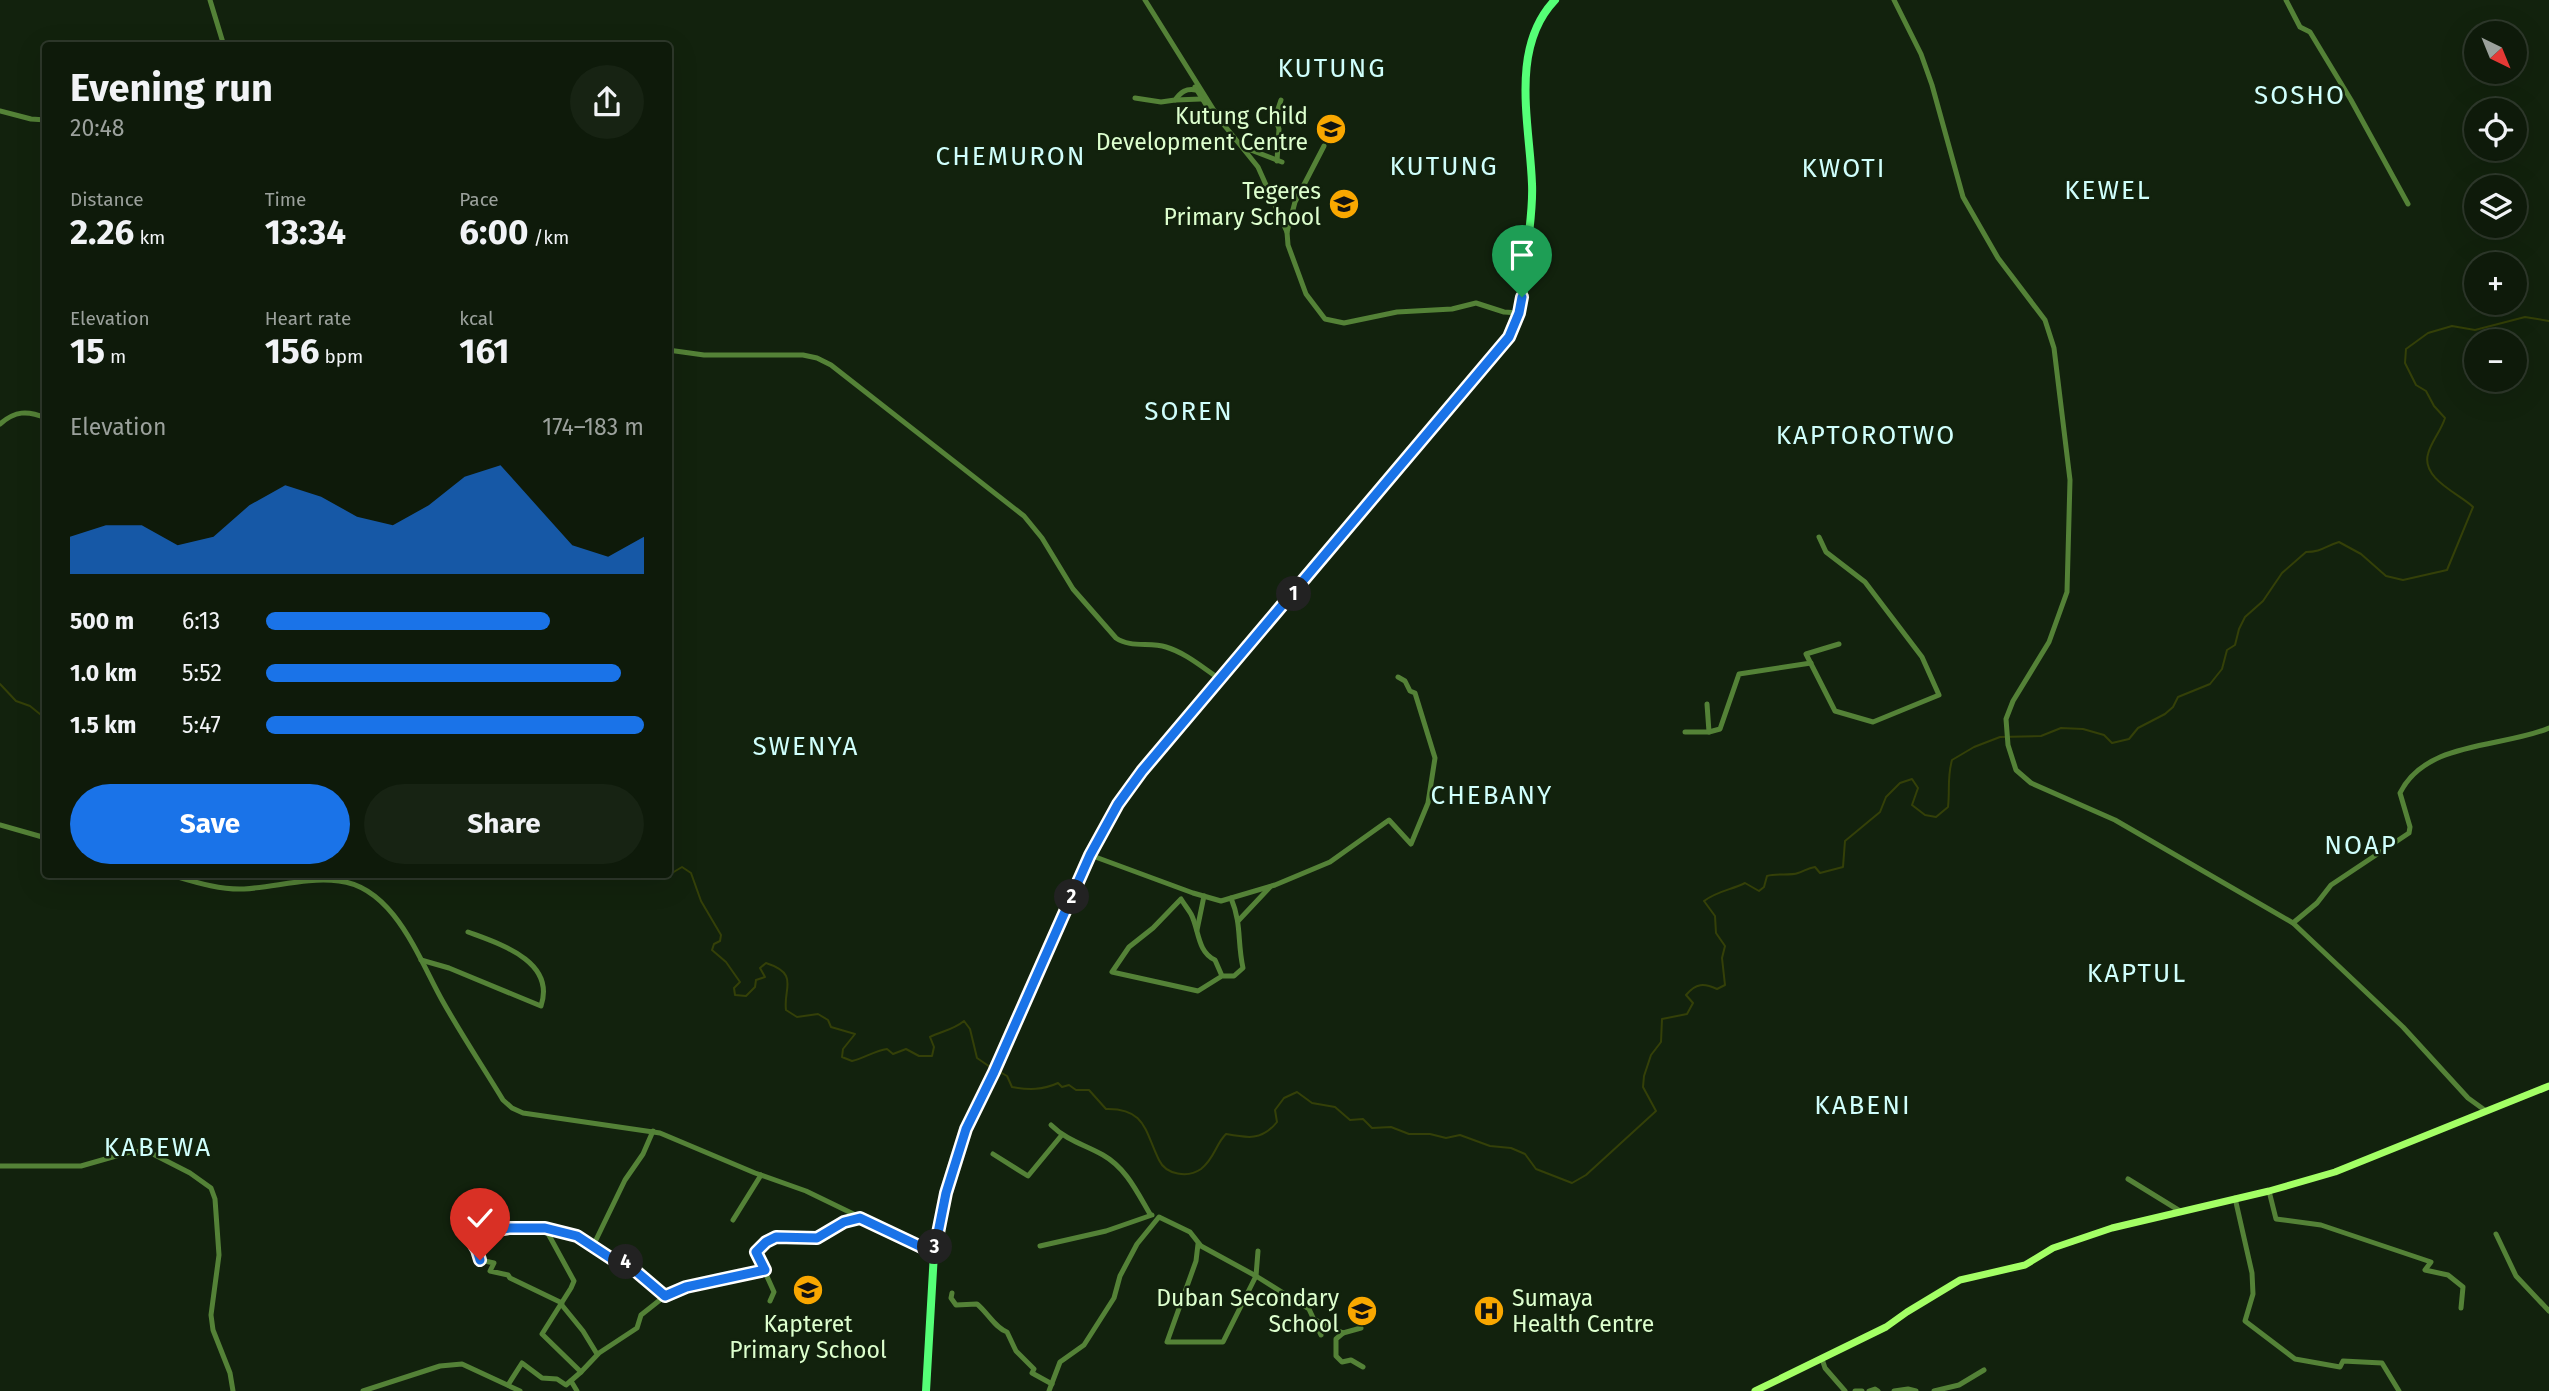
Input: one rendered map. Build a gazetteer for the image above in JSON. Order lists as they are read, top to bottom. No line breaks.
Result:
{"districts":["KUTUNG","SOSHO","CHEMURON","KUTUNG","KWOTI","KEWEL","SOREN","KAPTOROTWO","SWENYA","CHEBANY","NOAP","KAPTUL","KABENI","KABEWA"],"places":{"school or university":["Kutung Child Development Centre","Tegeres Primary School","Kapteret Primary School","Duban Secondary School"],"hospital":["Sumaya Health Centre"]},"north":"bottom right","page":{"map_buttons":["+","−"],"heading":["Evening run","20:48"],"stats":[["Distance","2.26 km"],["Time","13:34"],["Pace","6:00 /km"],["Elevation","15 m"],["Heart rate","156 bpm"],["kcal","161"]],"chart":["Elevation","174–183 m"],"pins":["1","2","3","4"],"list":[{"name":"500 m","note":"6:13"},{"name":"1.0 km","note":"5:52"},{"name":"1.5 km","note":"5:47"}],"buttons":["Save","Share"]}}
